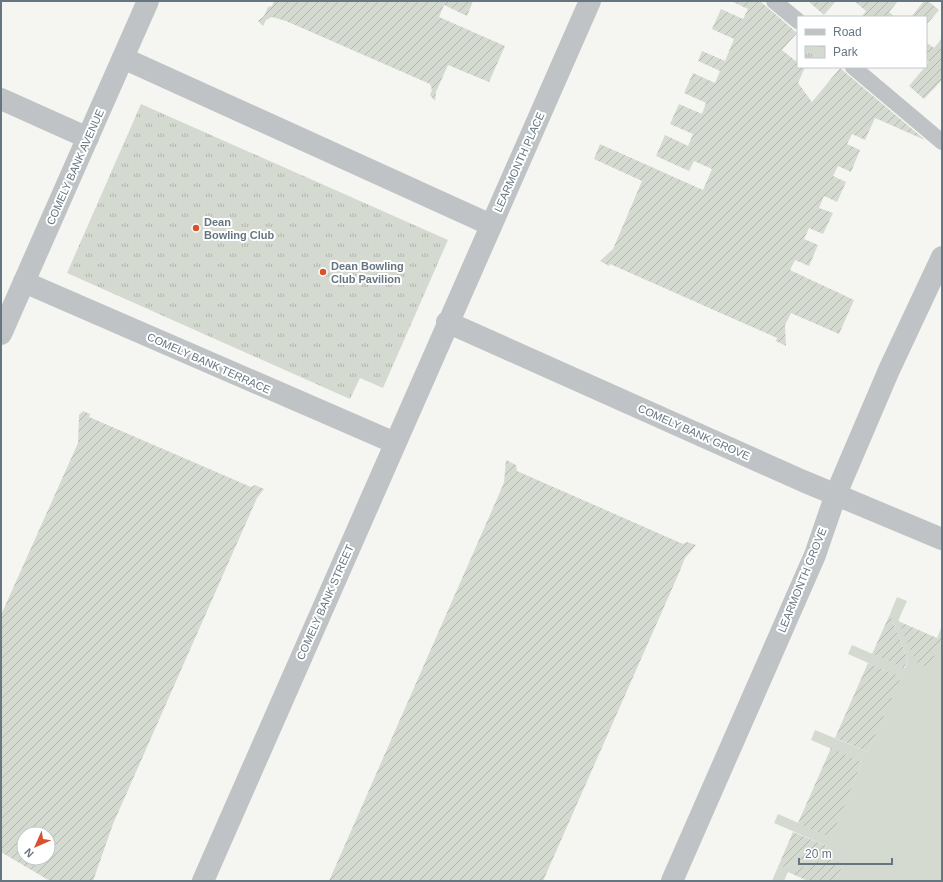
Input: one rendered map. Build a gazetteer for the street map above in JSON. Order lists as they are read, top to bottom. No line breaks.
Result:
{"streets":{"street":["LEARMONTH PLACE","COMELY BANK AVENUE","COMELY BANK TERRACE","COMELY BANK GROVE","LEARMONTH GROVE","COMELY BANK STREET"]},"crossings":[["LEARMONTH PLACE","COMELY BANK GROVE"],["LEARMONTH PLACE","COMELY BANK STREET"],["COMELY BANK AVENUE","COMELY BANK TERRACE"],["COMELY BANK TERRACE","COMELY BANK STREET"],["COMELY BANK GROVE","LEARMONTH GROVE"],["COMELY BANK GROVE","COMELY BANK STREET"]],"places":["Dean Bowling Club","Dean Bowling Club Pavilion"],"legend":["Road","Park"],"scale_bar":"20 m","north":"bottom left"}
